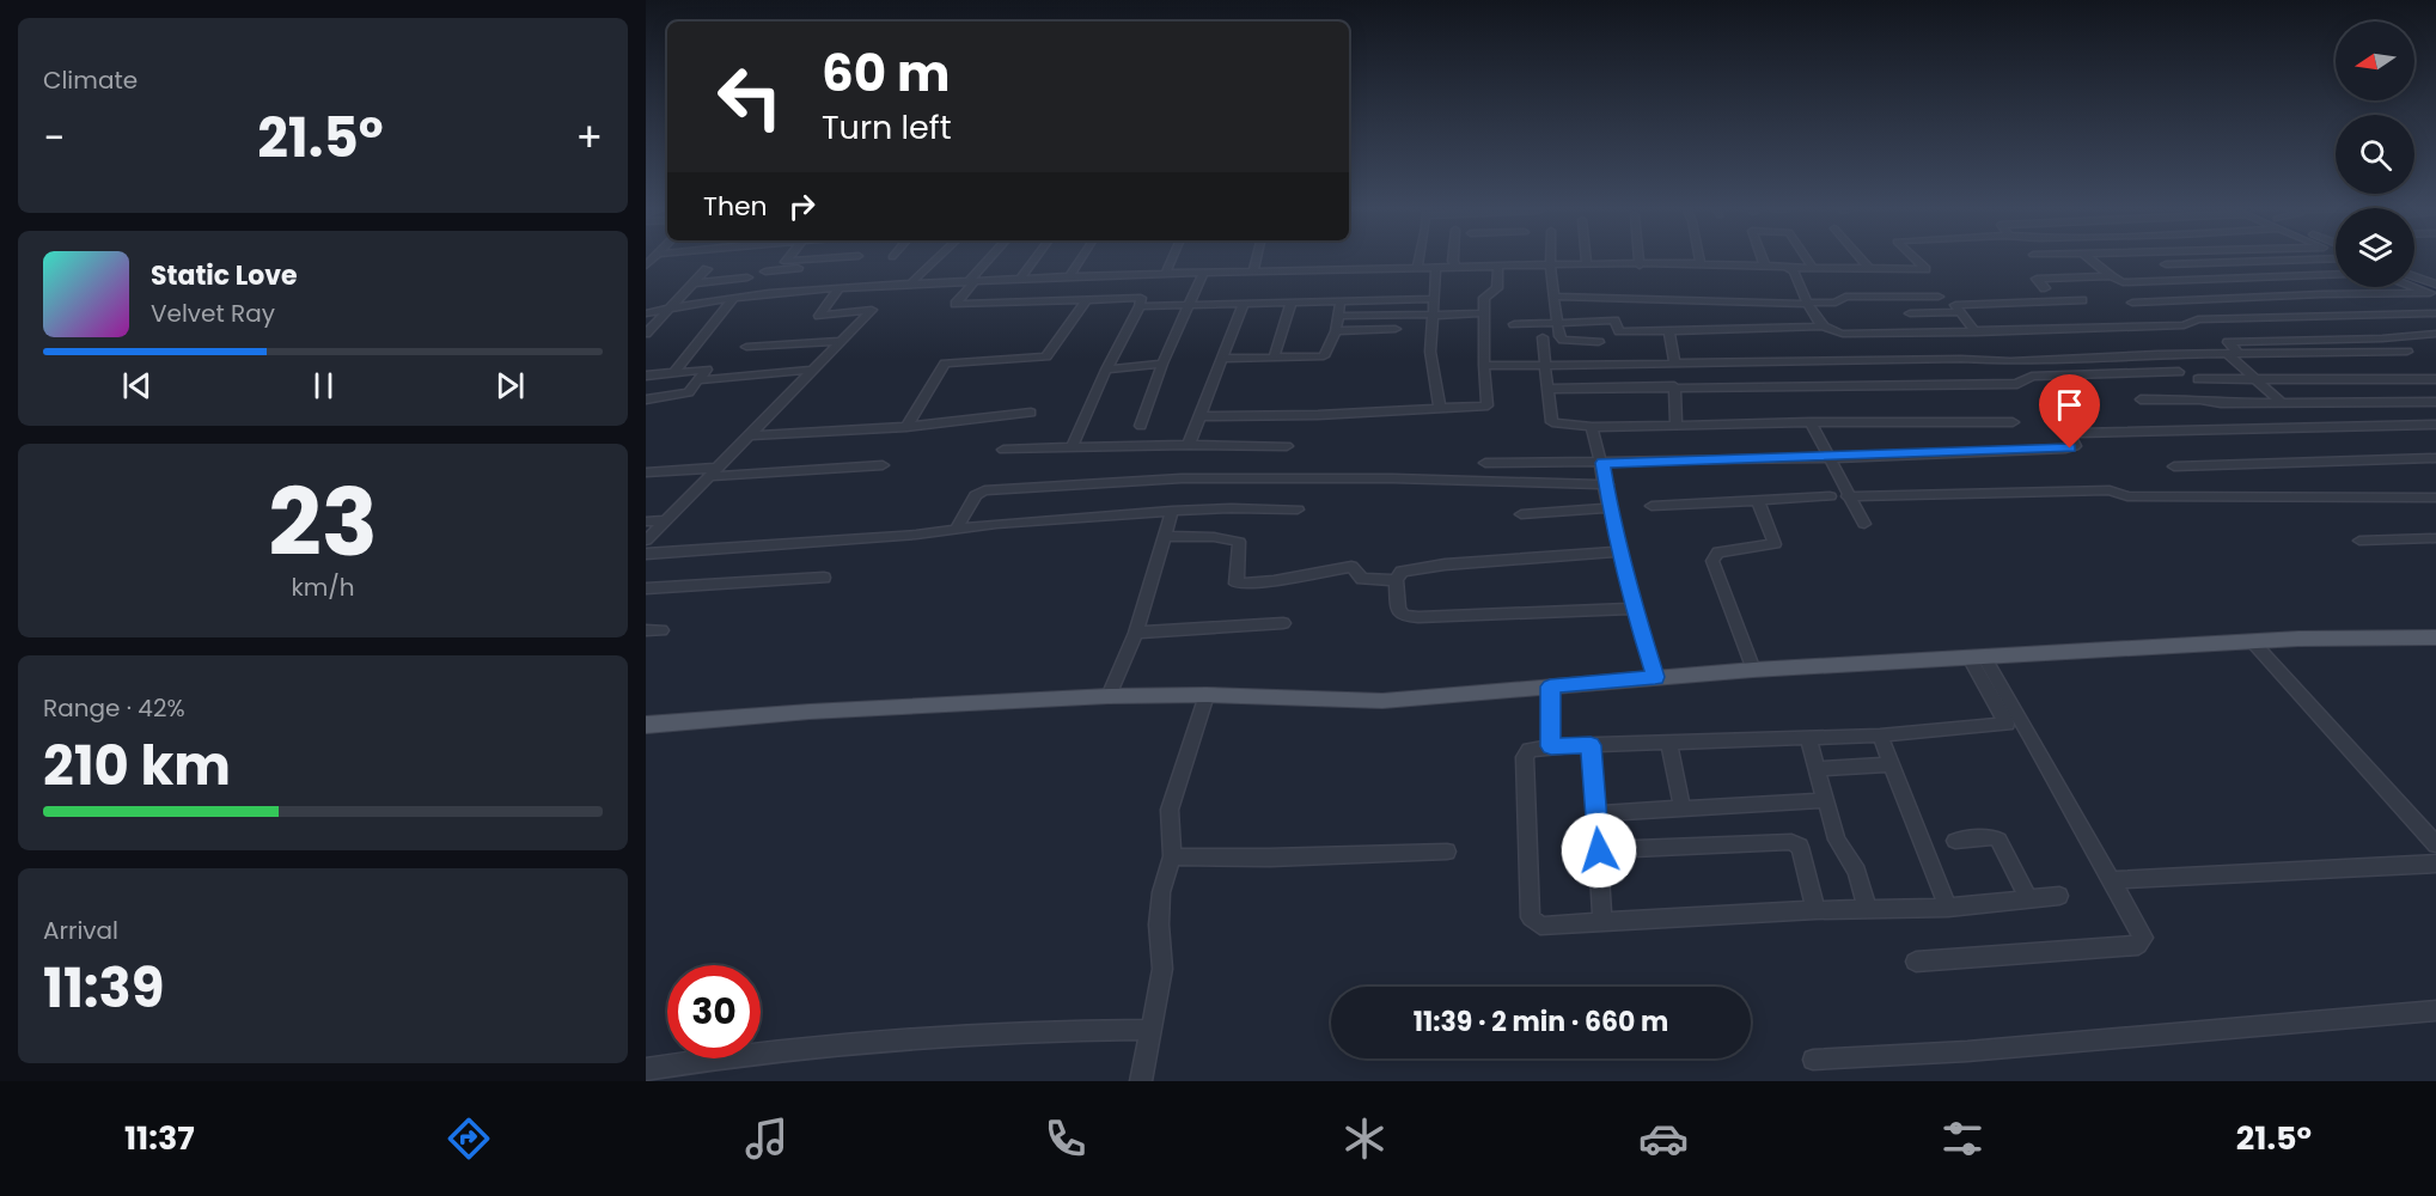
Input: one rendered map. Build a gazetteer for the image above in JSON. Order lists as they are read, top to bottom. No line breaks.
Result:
{"north":"left","page":{"tile":["Climate",["23","km/h"],["Range · 42%","210 km"],["Arrival","11:39"]],"turn":["60 m","Turn left"],"heat":["−","21.5°","+"],"then":"Then","song":["Static Love","Velvet Ray"],"limit":"30","trip":"11:39 · 2 min · 660 m","tabs":["11:37","21.5°"]}}
